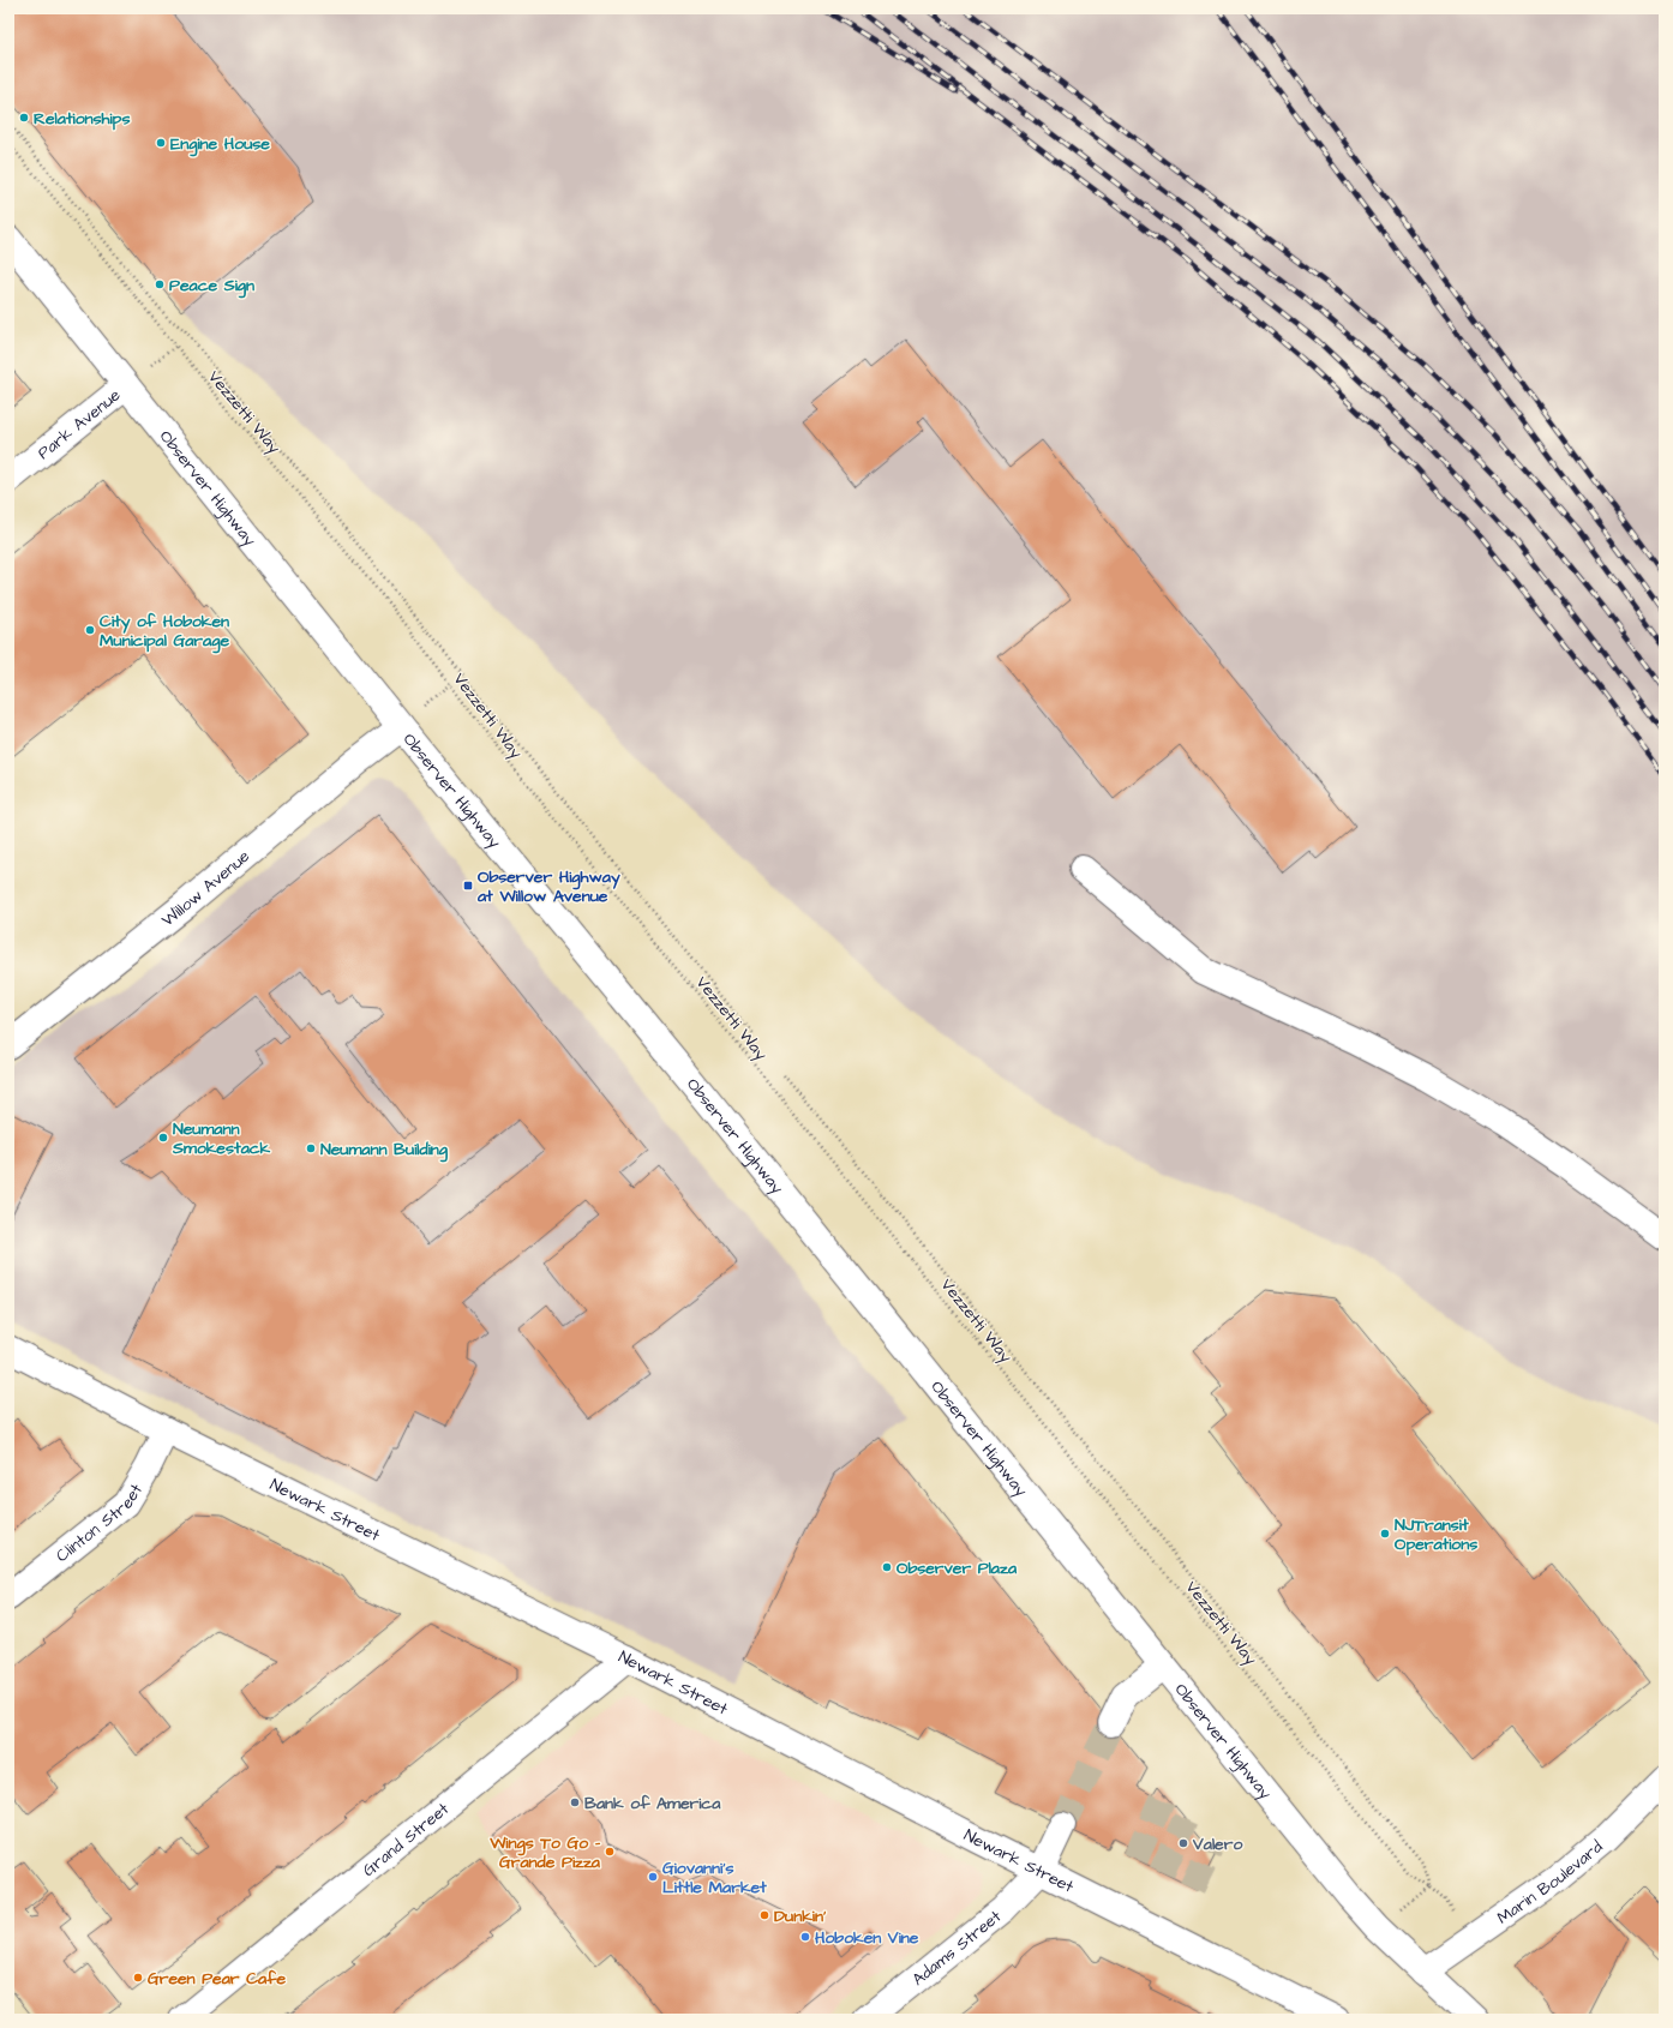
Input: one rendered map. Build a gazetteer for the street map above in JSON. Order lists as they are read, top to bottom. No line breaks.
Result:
{"streets":{"main road":["Park Avenue","Observer Highway","Willow Avenue","Newark Street","Clinton Street","Grand Street","Marin Boulevard","Adams Street"],"path":["Vezzetti Way"]},"crossings":[["Park Avenue","Observer Highway"],["Observer Highway","Willow Avenue"],["Observer Highway","Marin Boulevard"],["Newark Street","Clinton Street"],["Newark Street","Grand Street"],["Newark Street","Adams Street"]],"places":{"other":["Relationships","Engine House","Peace Sign","City of Hoboken Municipal Garage","Neumann Smokestack","Neumann Building","NJTransit Operations","Observer Plaza","Bank of America","Valero","Wings To Go - Grande Pizza","Giovanni's Little Market","Dunkin'","Hoboken Vine","Green Pear Cafe"],"transit":["Observer Highway at Willow Avenue"]}}
